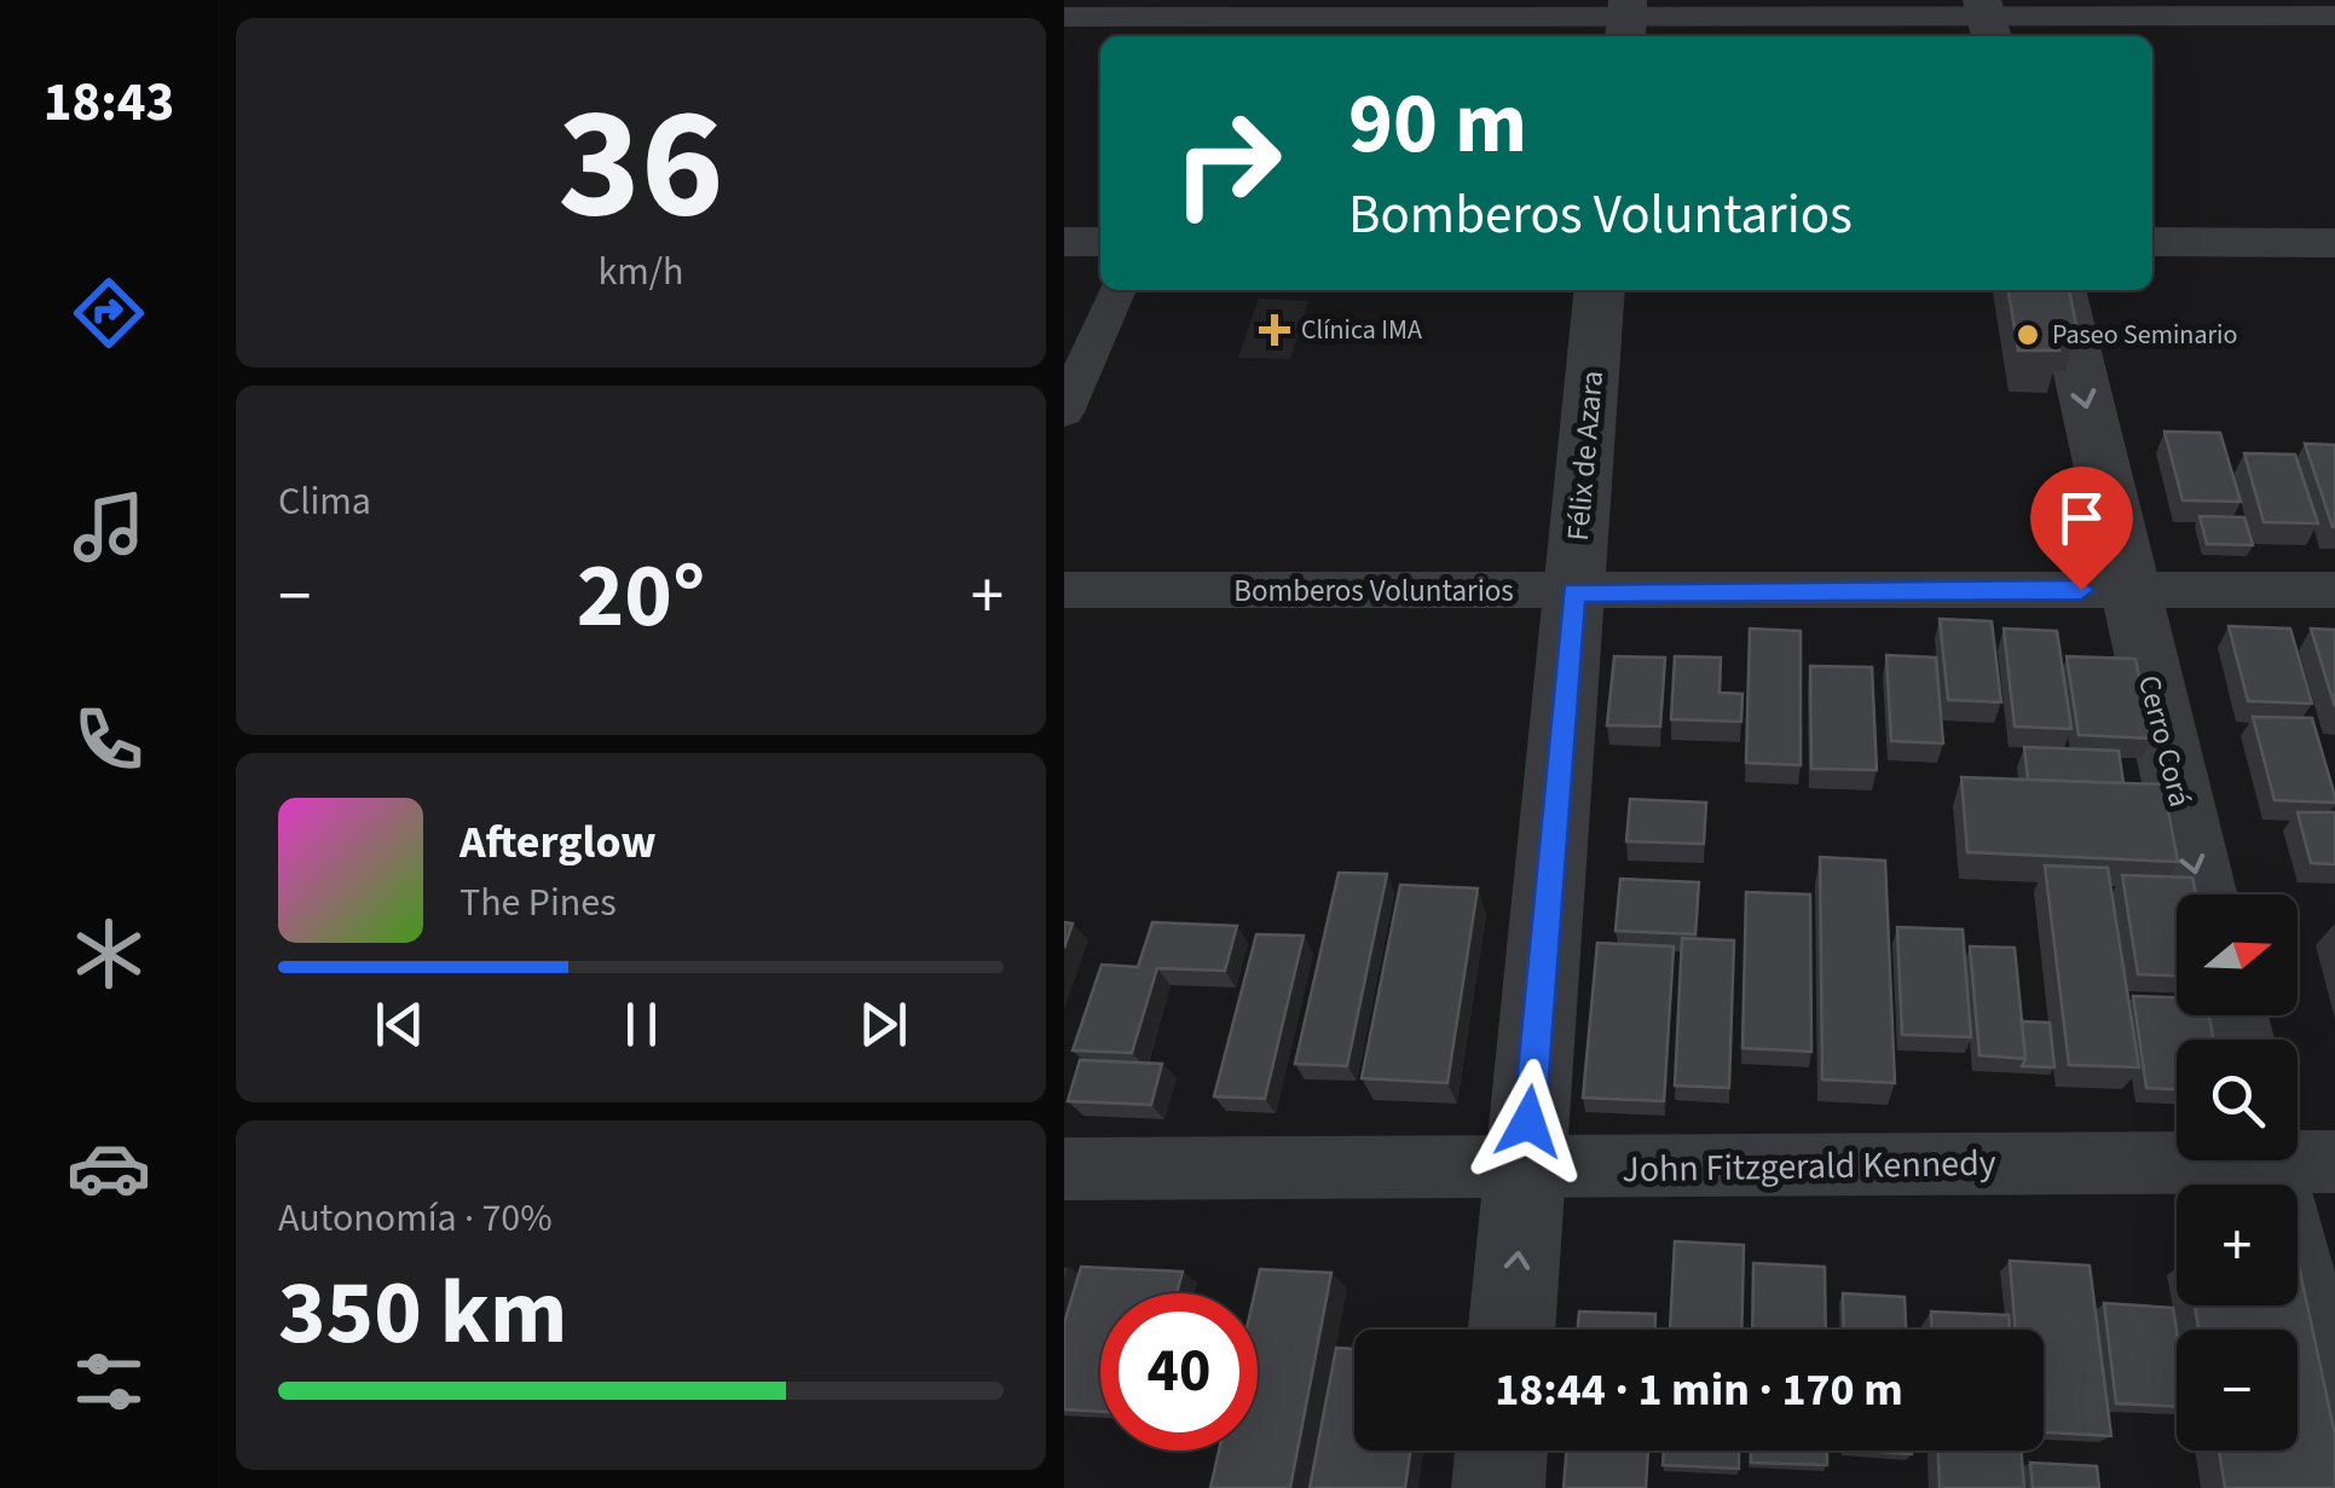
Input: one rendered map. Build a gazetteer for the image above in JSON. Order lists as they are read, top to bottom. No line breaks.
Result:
{"streets":{"street":["Félix de Azara","Bomberos Voluntarios","Cerro Corá","John Fitzgerald Kennedy"]},"crossings":[["Félix de Azara","Bomberos Voluntarios"],["Félix de Azara","John Fitzgerald Kennedy"],["Bomberos Voluntarios","Cerro Corá"]],"one_way":["Cerro Corá"],"places":{"health":["Clínica IMA"],"other":["Paseo Seminario"]},"north":"right","page":{"tabs":"18:43","tile":[["36","km/h"],"Clima",["Autonomía · 70%","350 km"]],"turn":["90 m","Bomberos Voluntarios"],"heat":["−","20°","+"],"song":["Afterglow","The Pines"],"map_buttons":["+","−"],"limit":"40","trip":"18:44 · 1 min · 170 m"}}
